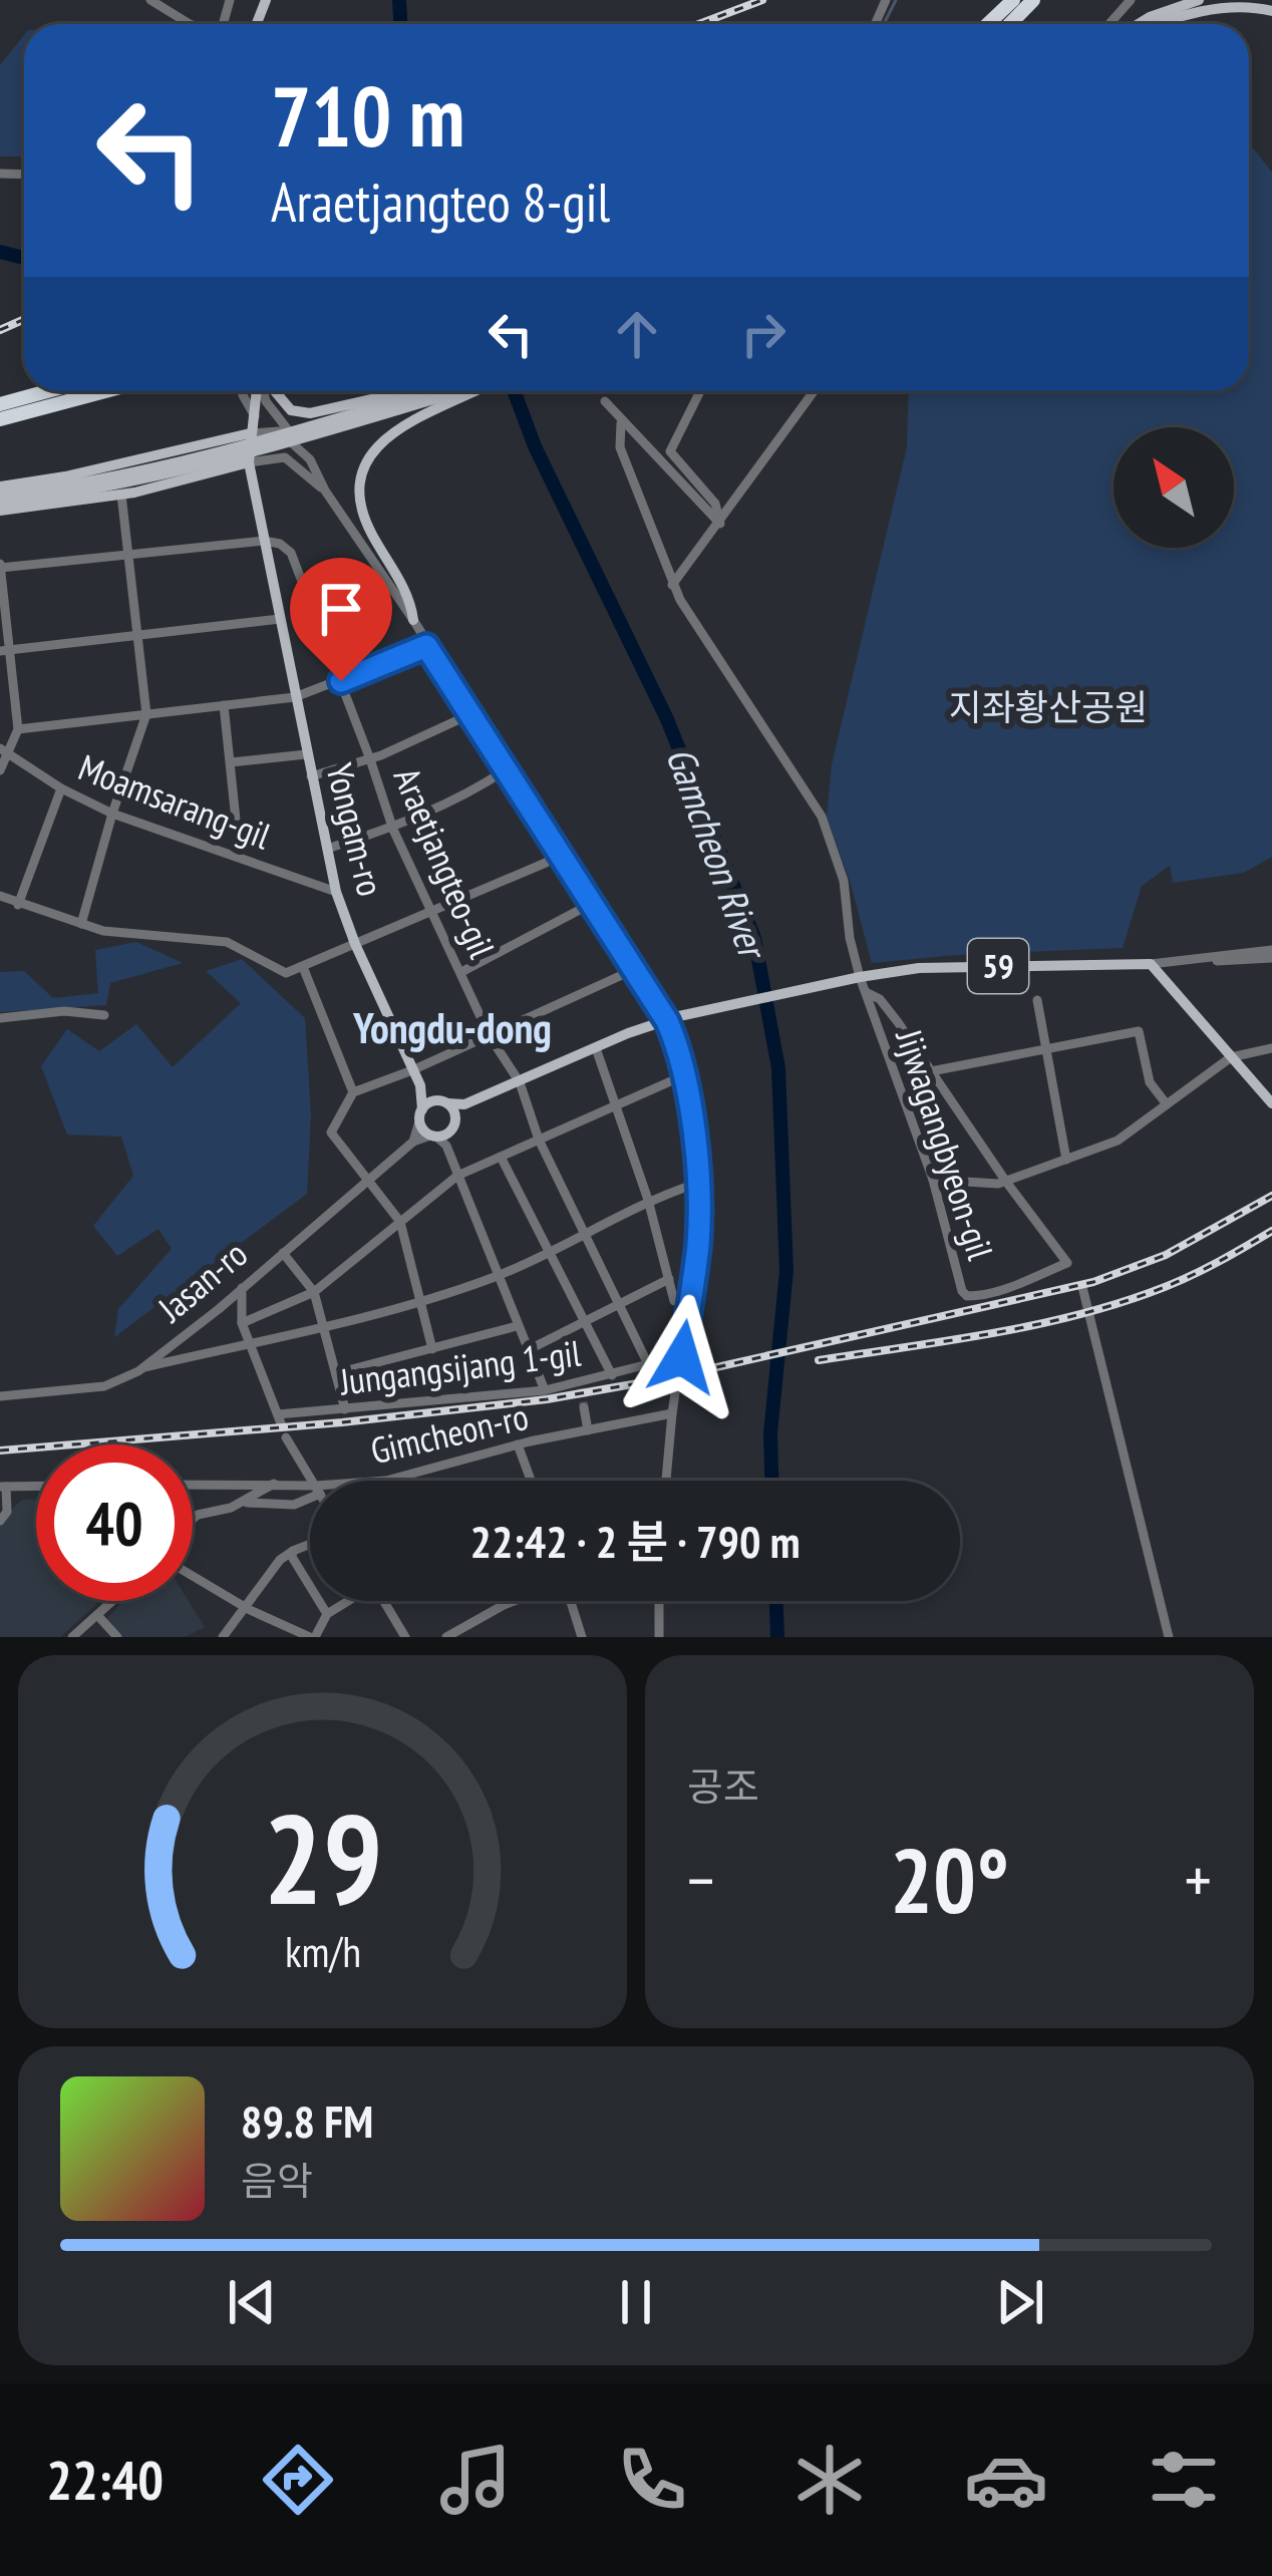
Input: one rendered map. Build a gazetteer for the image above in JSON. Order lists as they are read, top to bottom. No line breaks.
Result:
{"streets":{"main road":["Yongam-ro","59"],"street":["Moamsarang-gil","Araetjangteo-gil","Jijwagangbyeon-gil","Jasan-ro","Jungangsijang 1-gil","Gimcheon-ro"]},"crossings":[["Moamsarang-gil","Yongam-ro"],["Yongam-ro","Araetjangteo-gil"],["Araetjangteo-gil","59"],["Araetjangteo-gil","Jungangsijang 1-gil"],["59","Jijwagangbyeon-gil"]],"districts":["Yongdu-dong"],"water":["Gamcheon River"],"parks":["지좌황산공원"],"north":"top left","page":{"turn":["710 m","Araetjangteo 8-gil"],"limit":"40","trip":"22:42 · 2 분 · 790 m","tile":"공조","heat":["−","20°","+"],"song":["89.8 FM","음악"],"tabs":"22:40","gauge":["29","km/h"]}}
